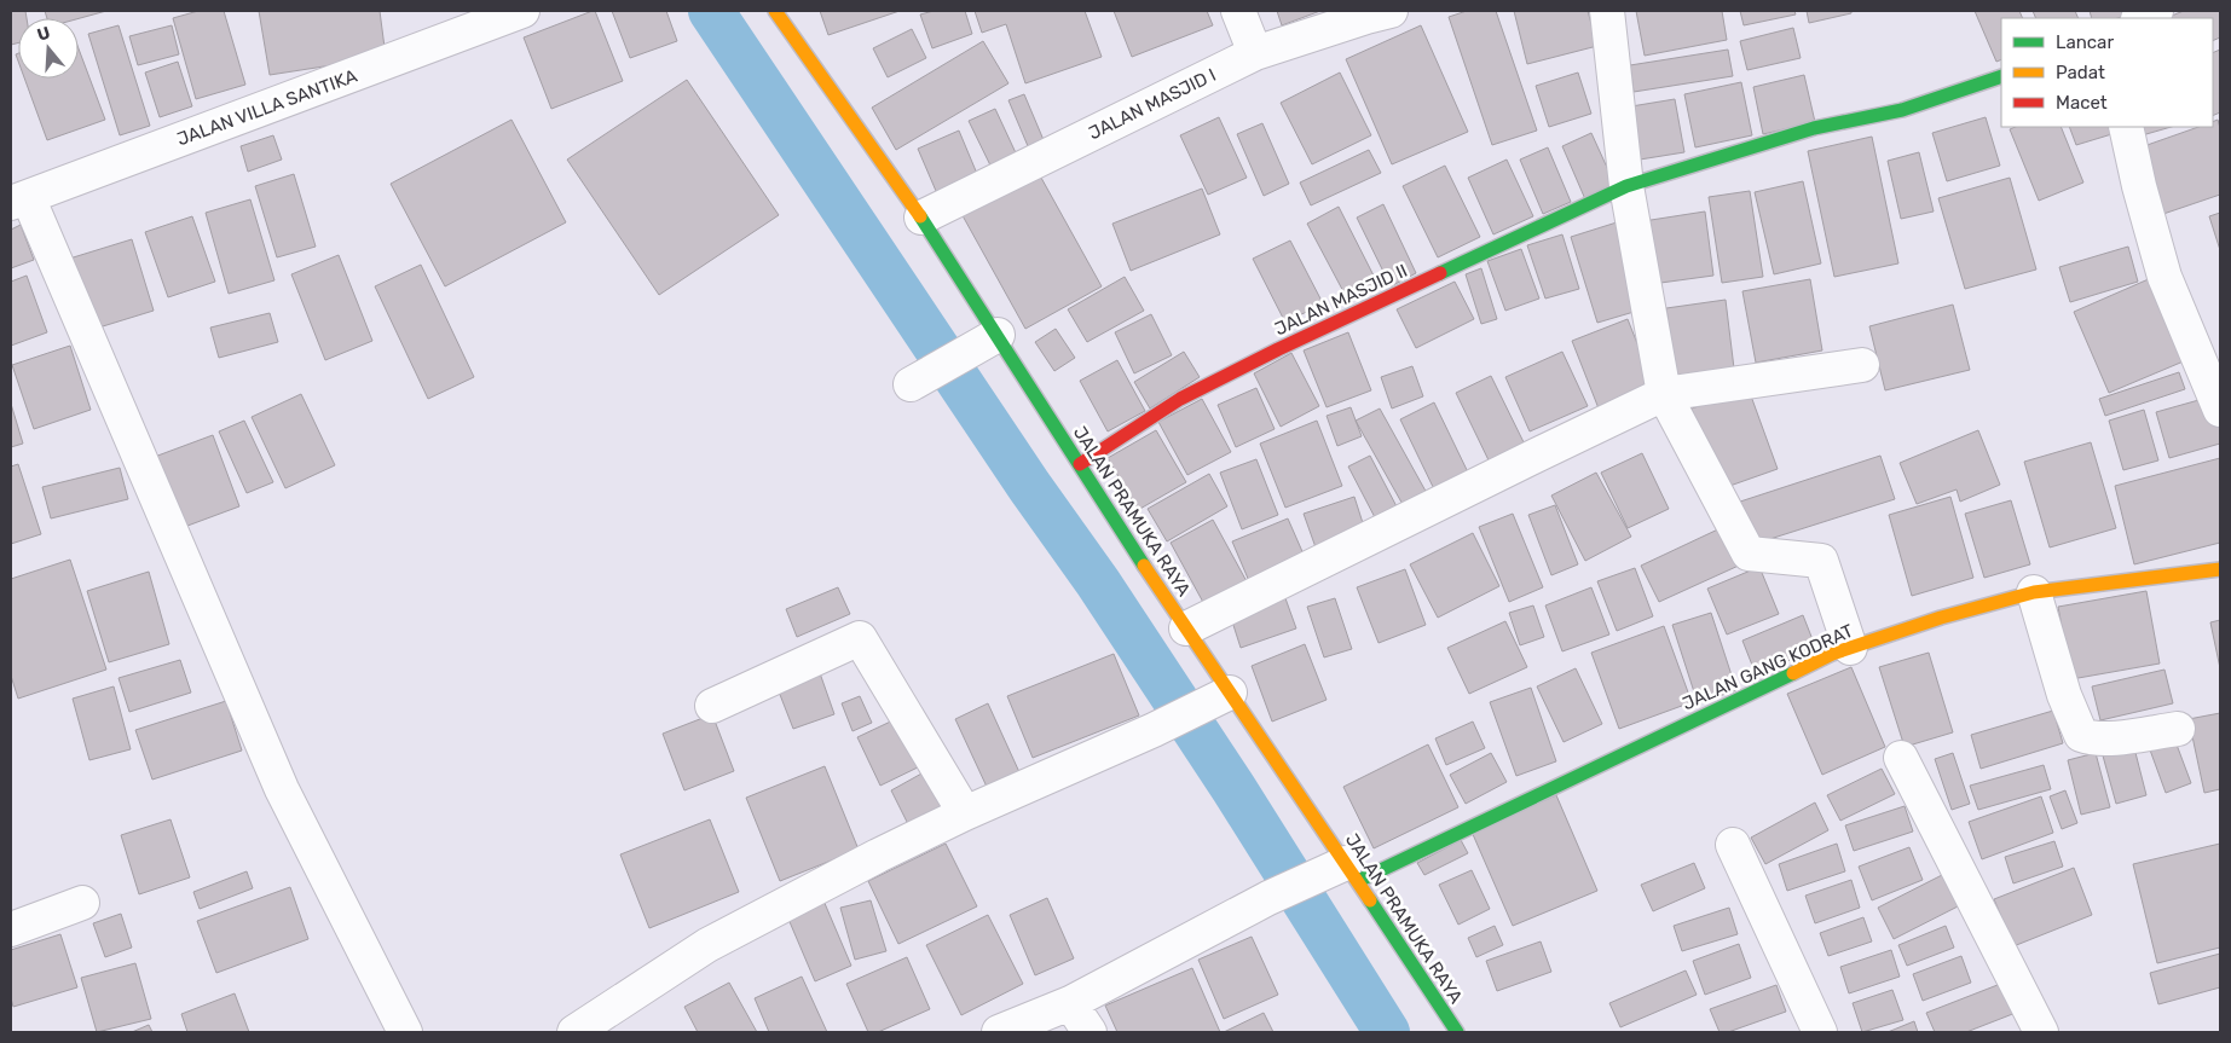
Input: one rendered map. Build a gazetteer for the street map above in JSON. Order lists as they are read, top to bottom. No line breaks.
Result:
{"streets":{"street":["JALAN MASJID I","JALAN VILLA SANTIKA","JALAN MASJID II","JALAN PRAMUKA RAYA","JALAN GANG KODRAT"]},"crossings":[["JALAN MASJID I","JALAN PRAMUKA RAYA"],["JALAN MASJID II","JALAN PRAMUKA RAYA"],["JALAN PRAMUKA RAYA","JALAN GANG KODRAT"]],"legend":["Lancar","Padat","Macet"],"north":"top"}
